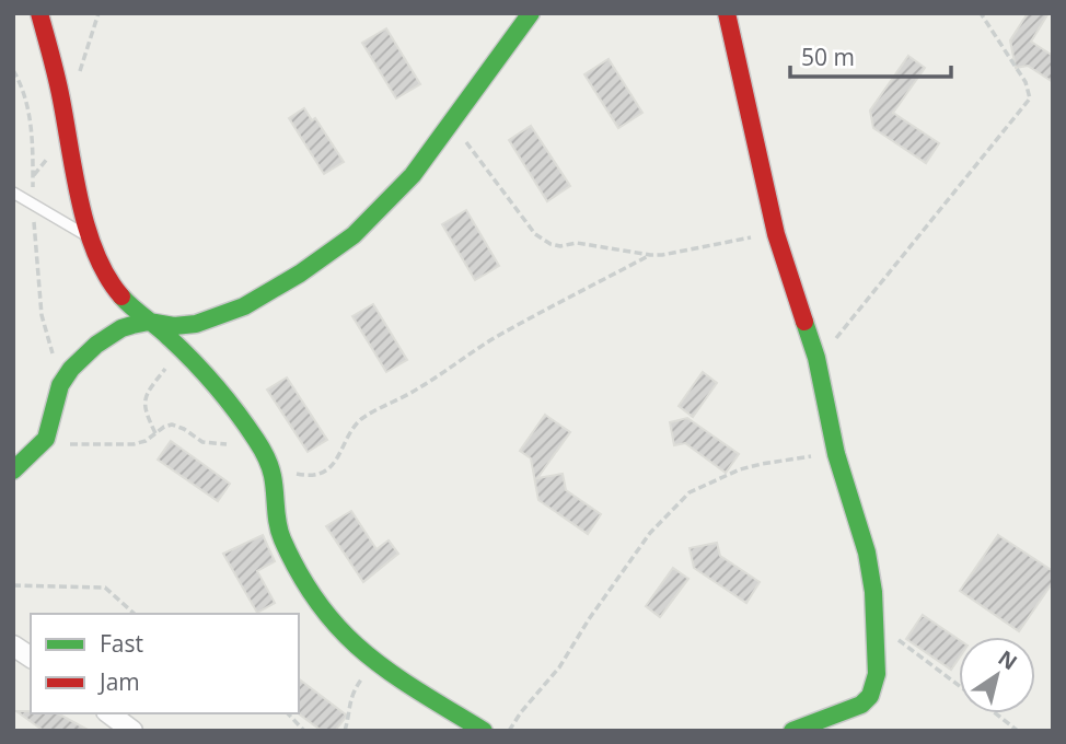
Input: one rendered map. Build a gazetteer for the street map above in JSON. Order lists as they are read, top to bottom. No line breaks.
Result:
{"legend":["Fast","Jam"],"scale_bar":"50 m","north":"top right"}
